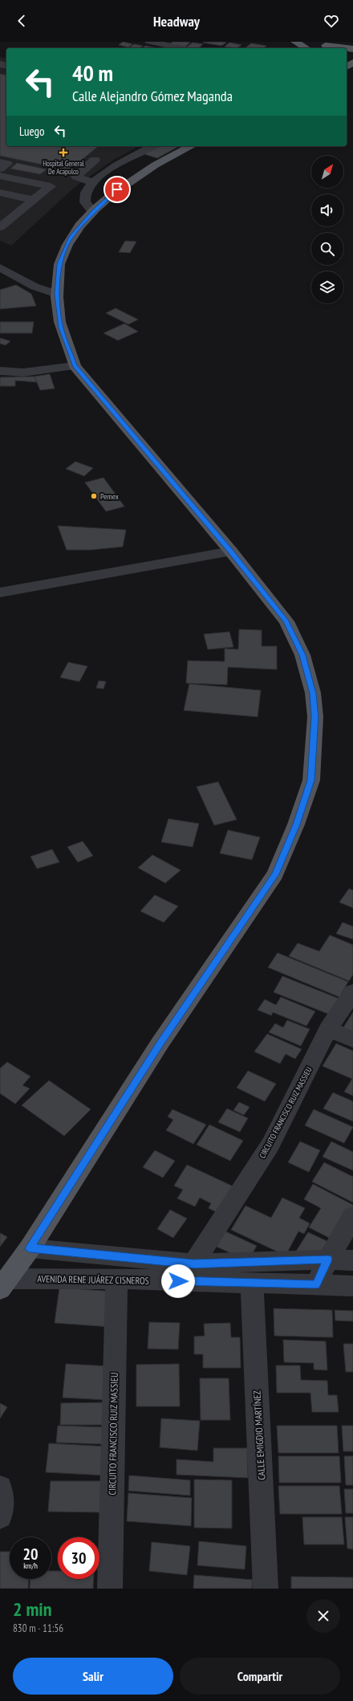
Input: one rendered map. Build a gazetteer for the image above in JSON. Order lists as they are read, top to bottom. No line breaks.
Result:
{"streets":{"street":["CIRCUITO FRANCISCO RUIZ MASSIEU","AVENIDA RENE JUÁREZ CISNEROS","CALLE EMIGDIO MARTÍNEZ"]},"crossings":[["CIRCUITO FRANCISCO RUIZ MASSIEU","AVENIDA RENE JUÁREZ CISNEROS"],["AVENIDA RENE JUÁREZ CISNEROS","CALLE EMIGDIO MARTÍNEZ"]],"places":{"health":["Hospital General De Acapulco"],"other":["Pemex"]},"north":"top right","page":{"header":"Headway","turn":["40 m","Calle Alejandro Gómez Maganda"],"then":"Luego","speed":"20 km/h","limit":"30","heading":["2 min","830 m · 11:56"],"buttons":["Salir","Compartir"]}}
